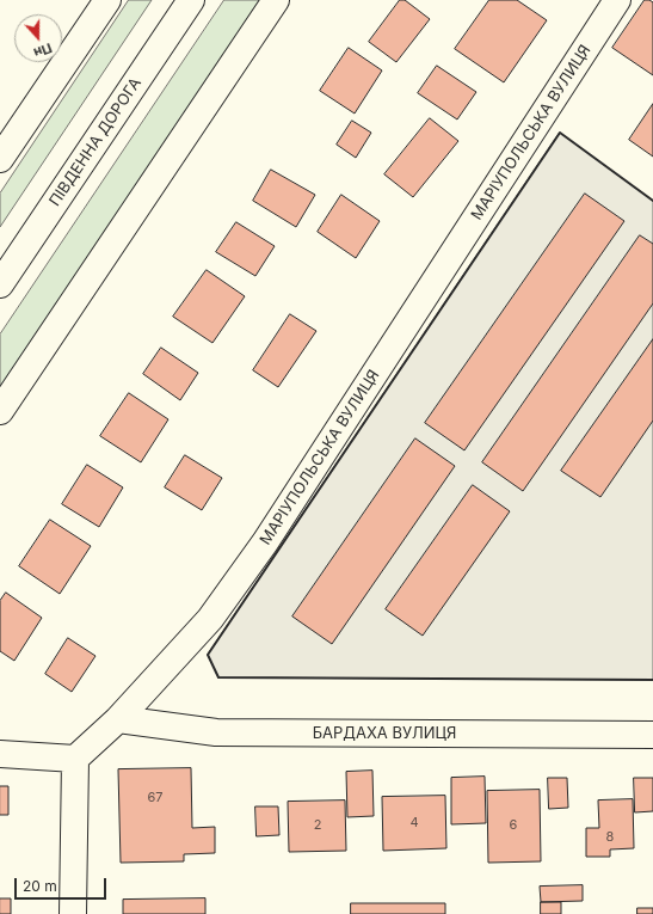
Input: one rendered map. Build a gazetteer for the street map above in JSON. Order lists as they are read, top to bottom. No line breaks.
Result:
{"streets":{"street":["МАРІУПОЛЬСЬКА ВУЛИЦЯ","ПІВДЕННА ДОРОГА","БАРДАХА ВУЛИЦЯ"]},"crossings":[["МАРІУПОЛЬСЬКА ВУЛИЦЯ","БАРДАХА ВУЛИЦЯ"]],"house_numbers":["67","4","2","6","8"],"scale_bar":"20 m","north":"bottom"}
